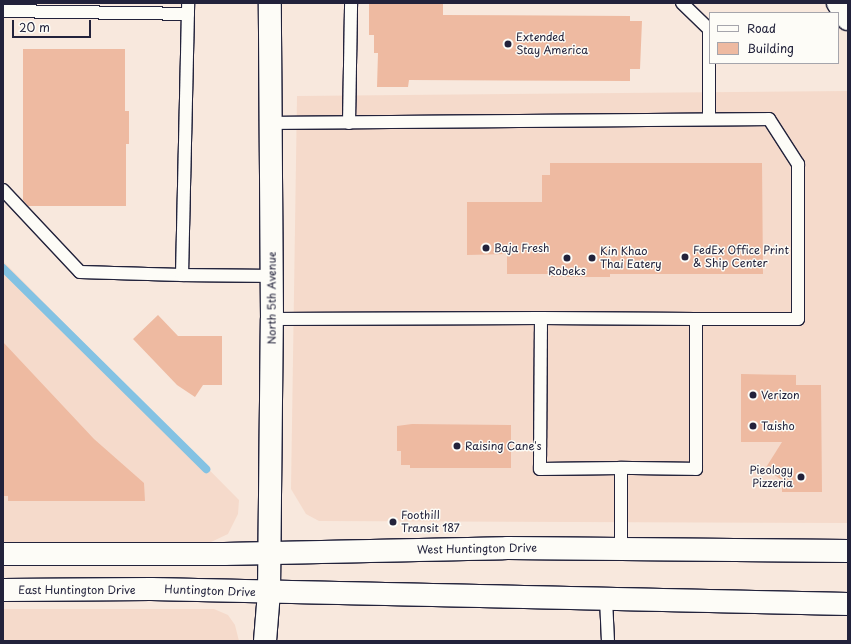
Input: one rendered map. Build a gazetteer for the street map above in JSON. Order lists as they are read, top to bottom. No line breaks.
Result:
{"streets":{"main road":["North 5th Avenue","West Huntington Drive","East Huntington Drive","Huntington Drive"]},"crossings":[["North 5th Avenue","West Huntington Drive"],["North 5th Avenue","Huntington Drive"],["East Huntington Drive","Huntington Drive"]],"places":["Extended Stay America","Baja Fresh","FedEx Office Print & Ship Center","Robeks","Kin Khao Thai Eatery","Verizon","Taisho","Raising Cane's","Pieology Pizzeria","Foothill Transit 187"],"legend":["Road","Building"],"scale_bar":"20 m"}
